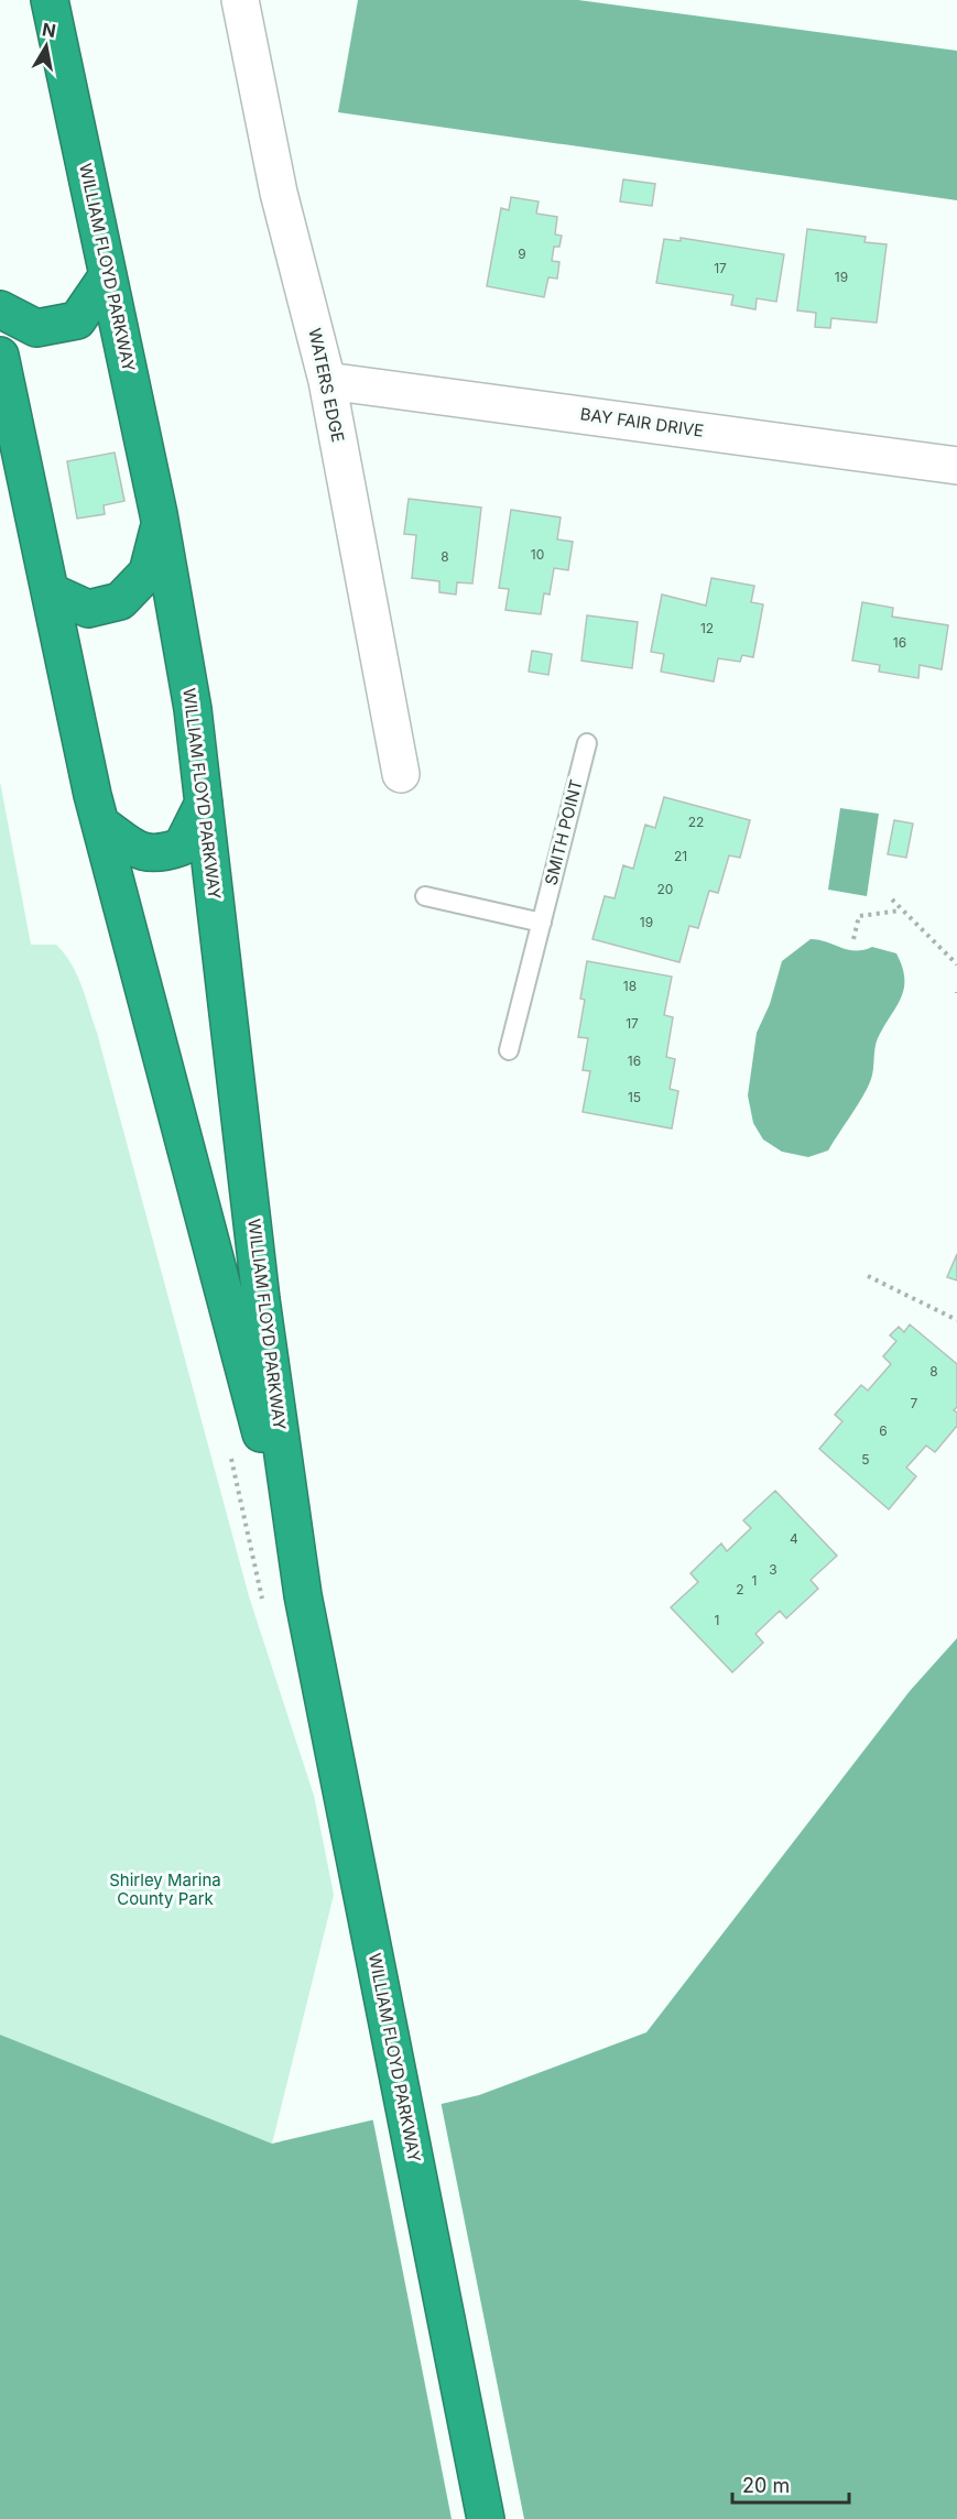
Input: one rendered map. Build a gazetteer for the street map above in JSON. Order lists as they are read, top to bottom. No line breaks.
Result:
{"streets":{"highway":["WILLIAM FLOYD PARKWAY"],"street":["WATERS EDGE","BAY FAIR DRIVE"],"lane":["SMITH POINT"]},"crossings":[["WATERS EDGE","BAY FAIR DRIVE"]],"parks":["Shirley Marina County Park"],"house_numbers":["9","17","19","10","8","12","16","22","21","20","19","18","17","16","15","8","7","6","5","4","3","1","2","1"],"scale_bar":"20 m","north":"top"}
